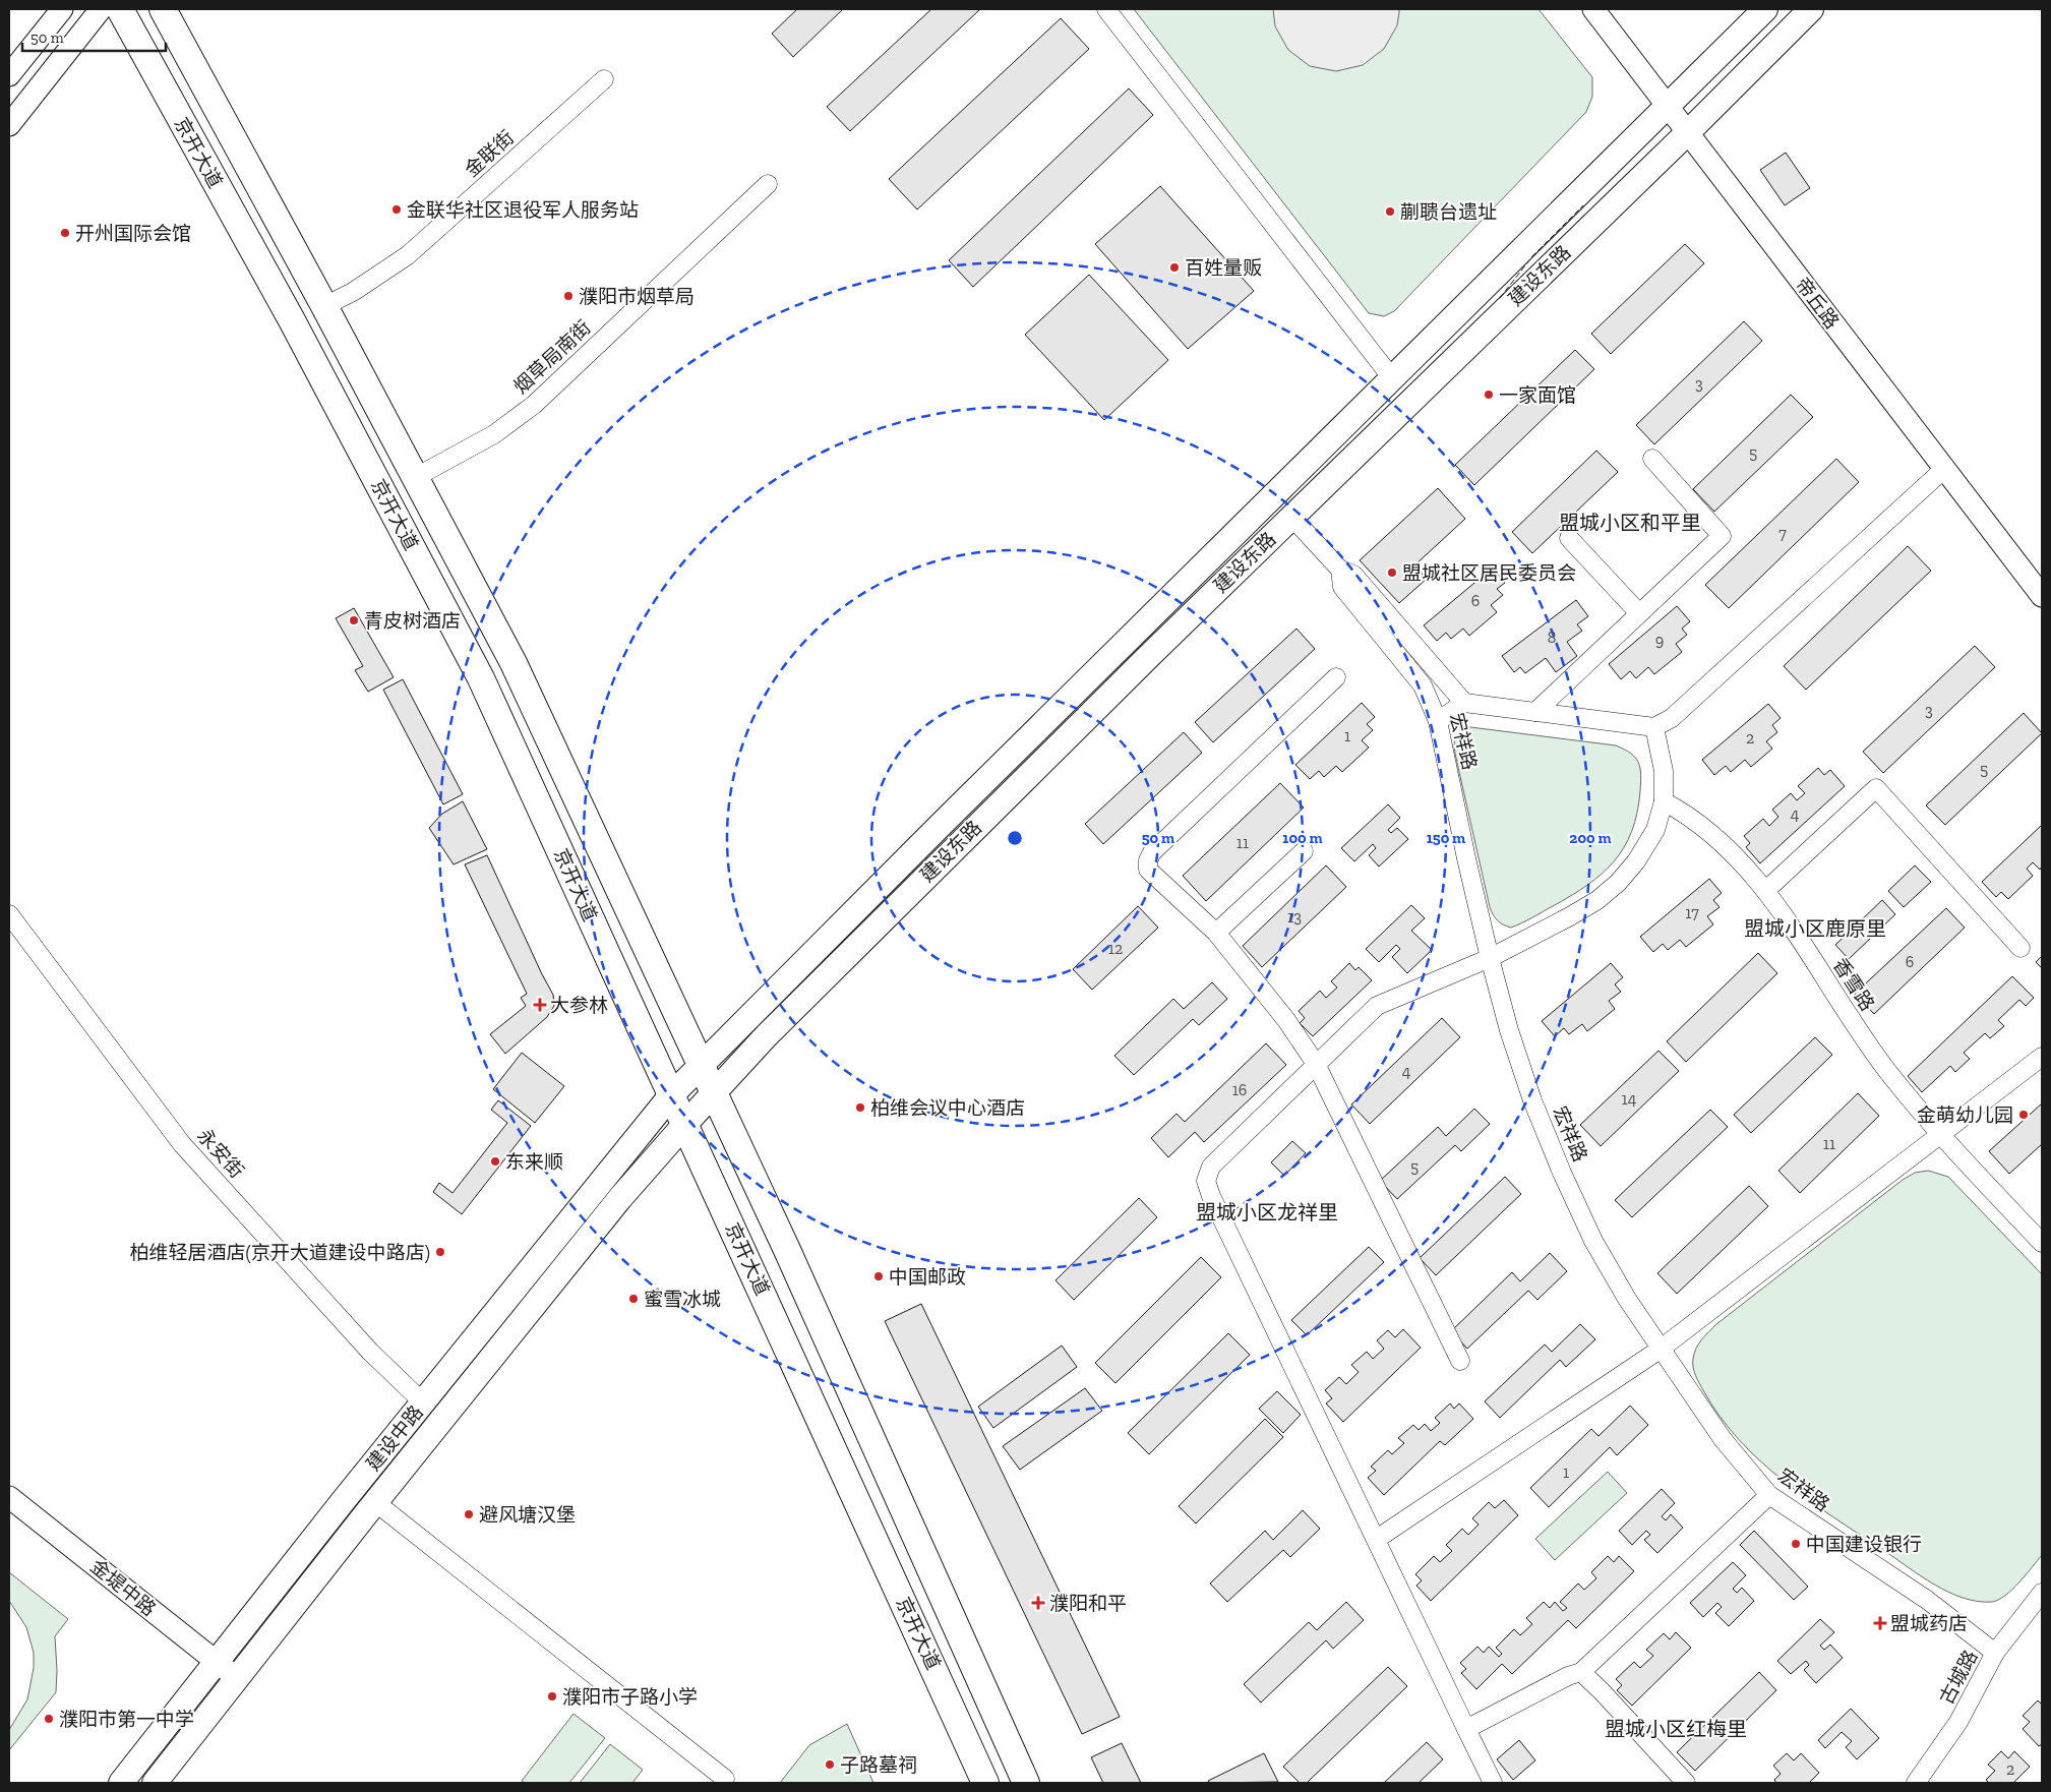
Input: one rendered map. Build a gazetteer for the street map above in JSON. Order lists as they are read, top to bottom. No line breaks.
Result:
{"streets":{"main road":["京开大道","建设东路","建设中路"],"street":["金联街","帝丘路","烟草局南街","宏祥路","香雪路","永安街","金堤中路","古城路"]},"crossings":[["京开大道","金联街"],["京开大道","建设东路"],["京开大道","烟草局南街"],["京开大道","建设中路"],["建设东路","帝丘路"],["建设东路","宏祥路"],["建设东路","建设中路"],["宏祥路","古城路"],["永安街","建设中路"],["建设中路","金堤中路"]],"districts":["盟城小区和平里","盟城小区鹿原里","盟城小区龙祥里","盟城小区红梅里"],"places":{"other":["金联华社区退役军人服务站","蒯聩台遗址","开州国际会馆","百姓量贩","濮阳市烟草局","一家面馆","盟城社区居民委员会","青皮树酒店","柏维会议中心酒店","金萌幼儿园","东来顺","柏维轻居酒店(京开大道建设中路店)","中国邮政","蜜雪冰城","避风塘汉堡","中国建设银行","濮阳市子路小学","濮阳市第一中学","子路墓祠"],"health":["大参林","濮阳和平","盟城药店"]},"house_numbers":["3","5","7","6","8","9","3","1","2","5","4","11","17","13","12","6","4","16","14","11","5","1","2"],"scale_bar":"50 m","rings":["50 m","100 m","150 m","200 m"]}
